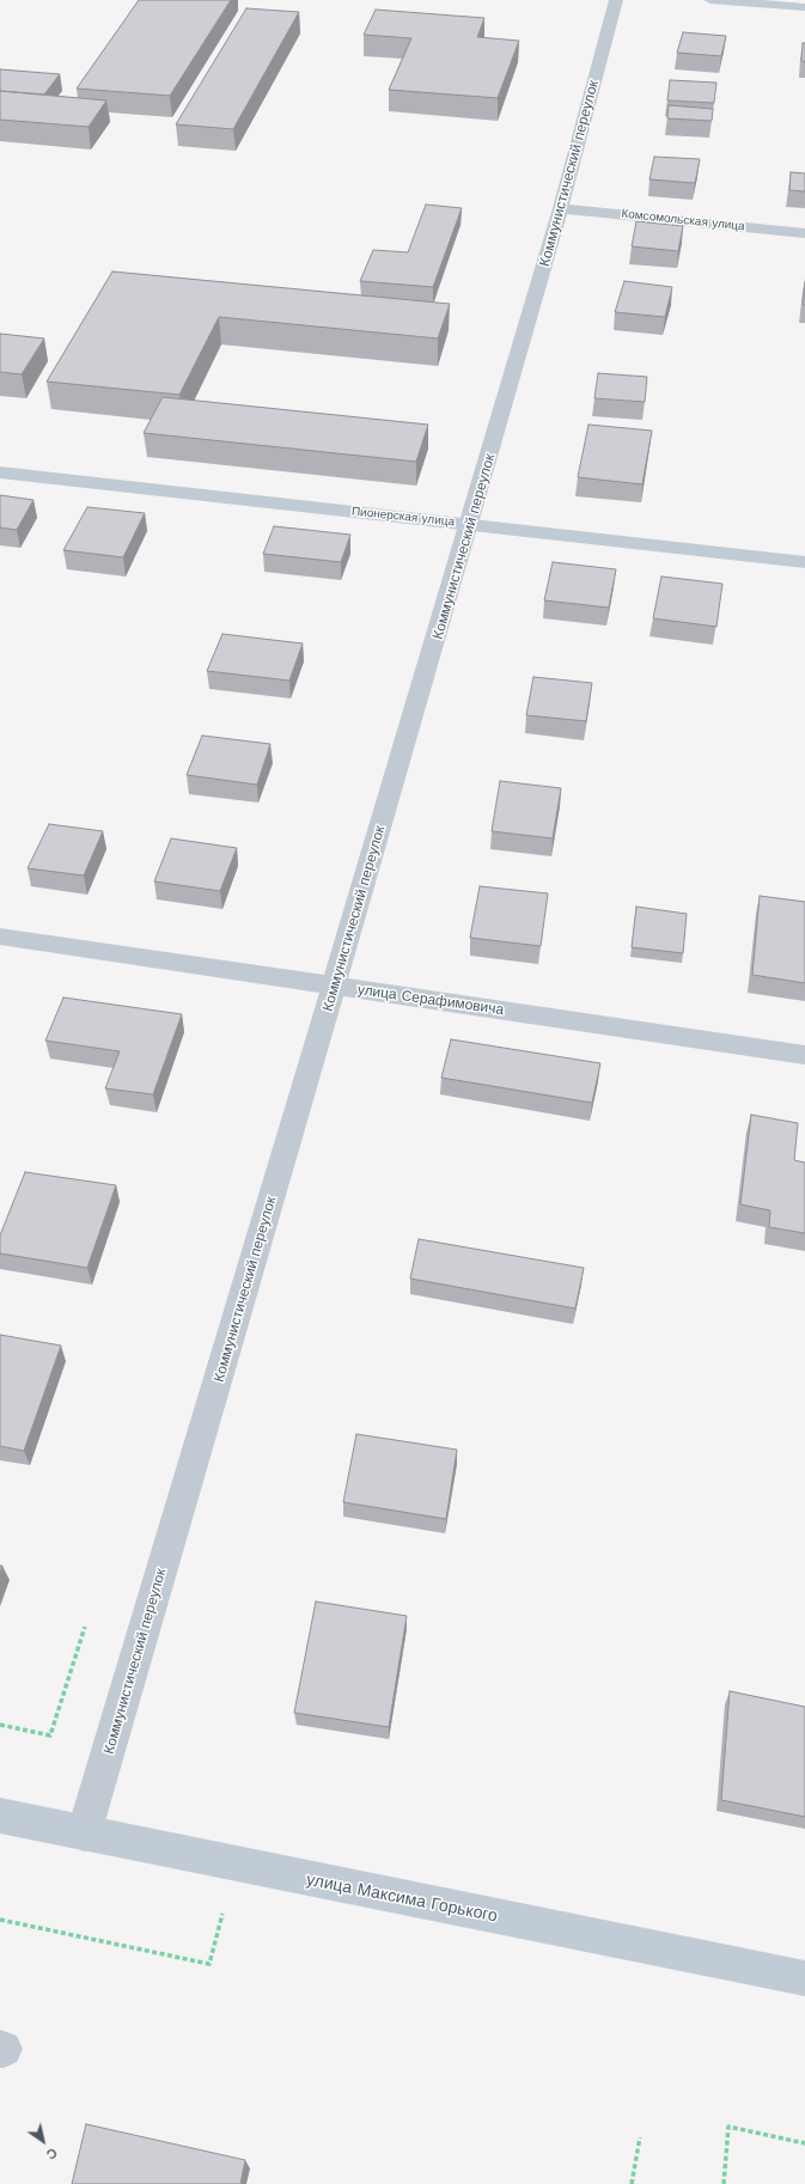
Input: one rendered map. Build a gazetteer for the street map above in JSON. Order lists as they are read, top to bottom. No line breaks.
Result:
{"streets":{"street":["Коммунистический переулок","Комсомольская улица","Пионерская улица","улица Серафимовича","улица Максима Горького"]},"crossings":[["Коммунистический переулок","Комсомольская улица"],["Коммунистический переулок","Пионерская улица"],["Коммунистический переулок","улица Серафимовича"],["Коммунистический переулок","улица Максима Горького"]],"north":"bottom right"}
